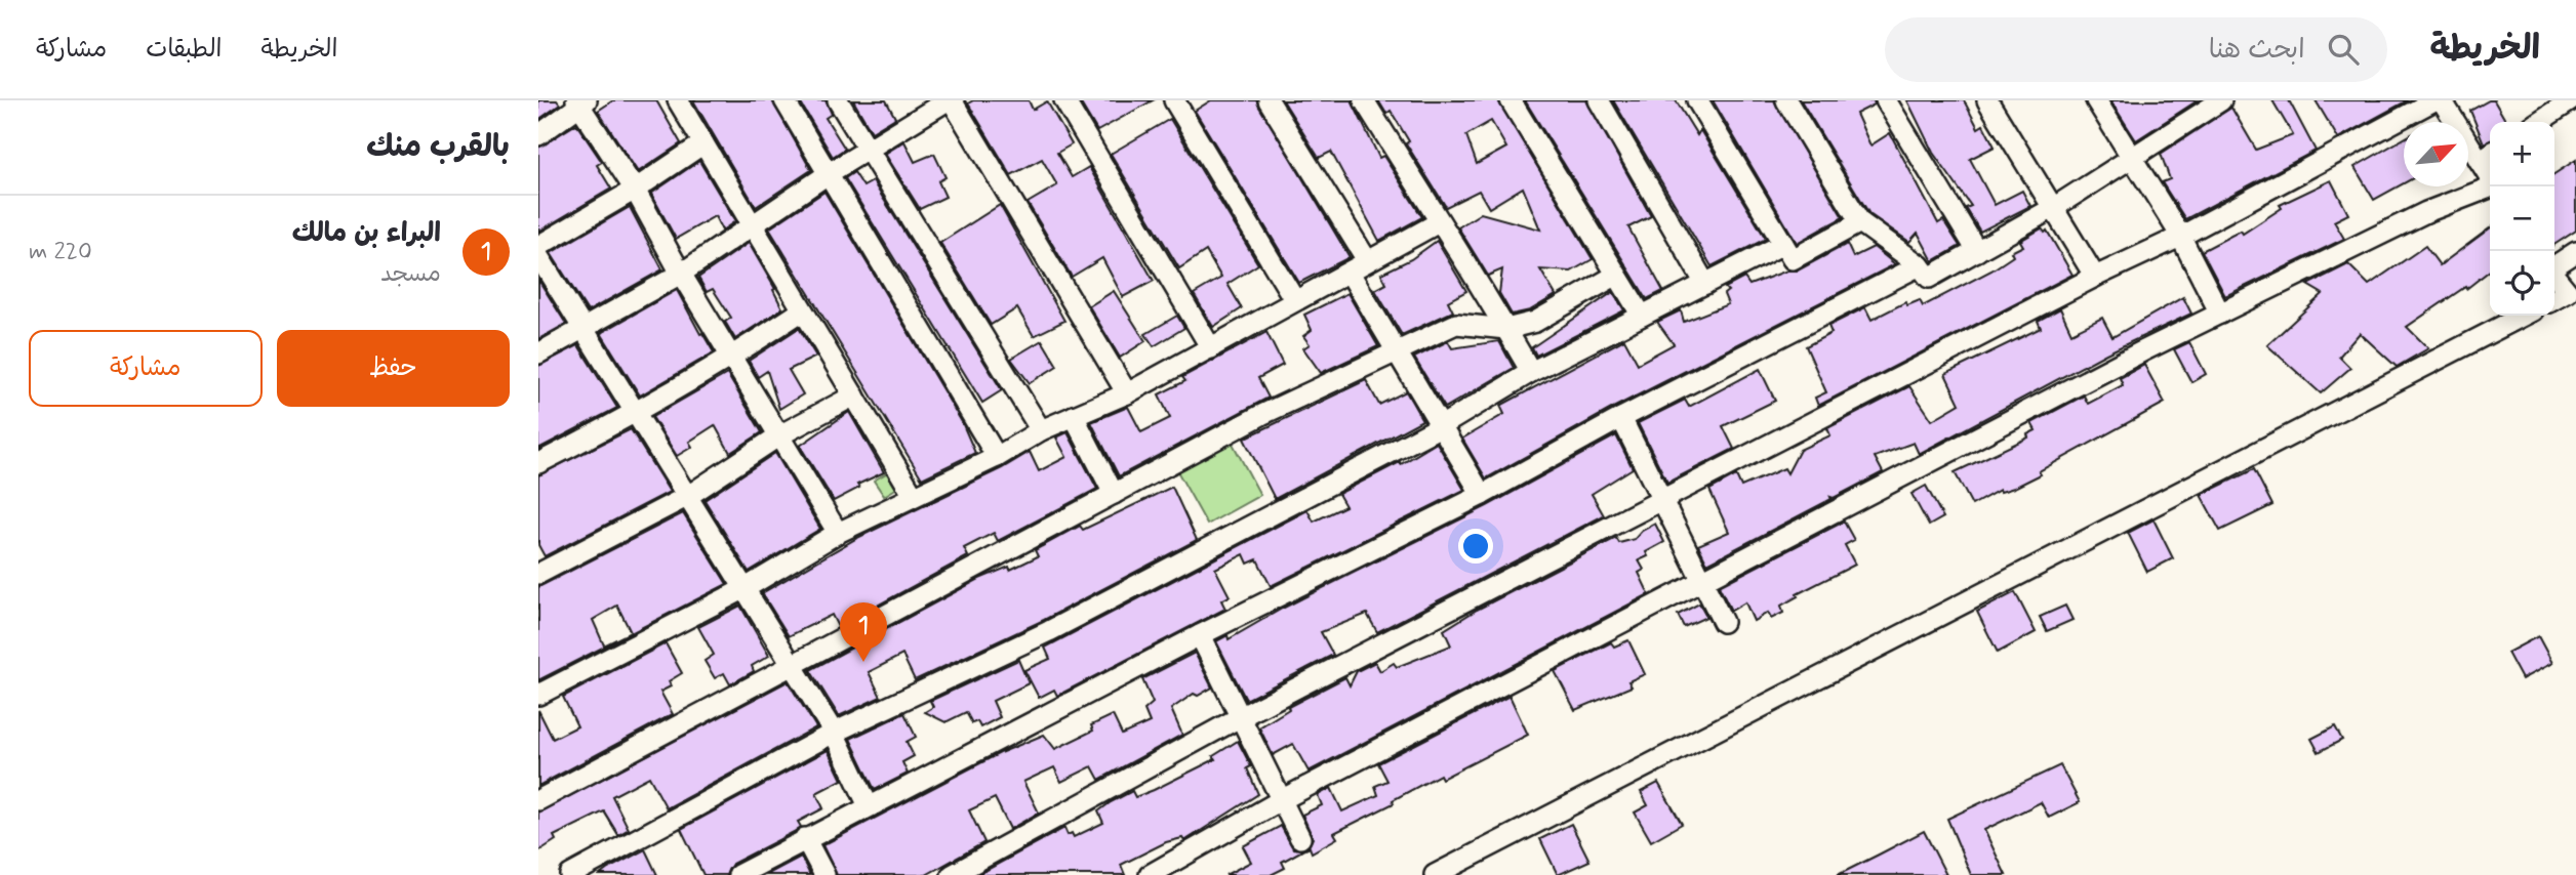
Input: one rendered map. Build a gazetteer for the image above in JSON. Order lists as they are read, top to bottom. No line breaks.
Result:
{"north":"top right","page":{"header":"الخريطة","search":"ابحث هنا","nav":["الخريطة","الطبقات","مشاركة"],"heading":"بالقرب منك","map_buttons":["+","−"],"list":[{"mark":"1","name":"البراء بن مالك","note":"مسجد","value":"220 m"}],"buttons":["حفظ","مشاركة"],"pins":"1"}}
